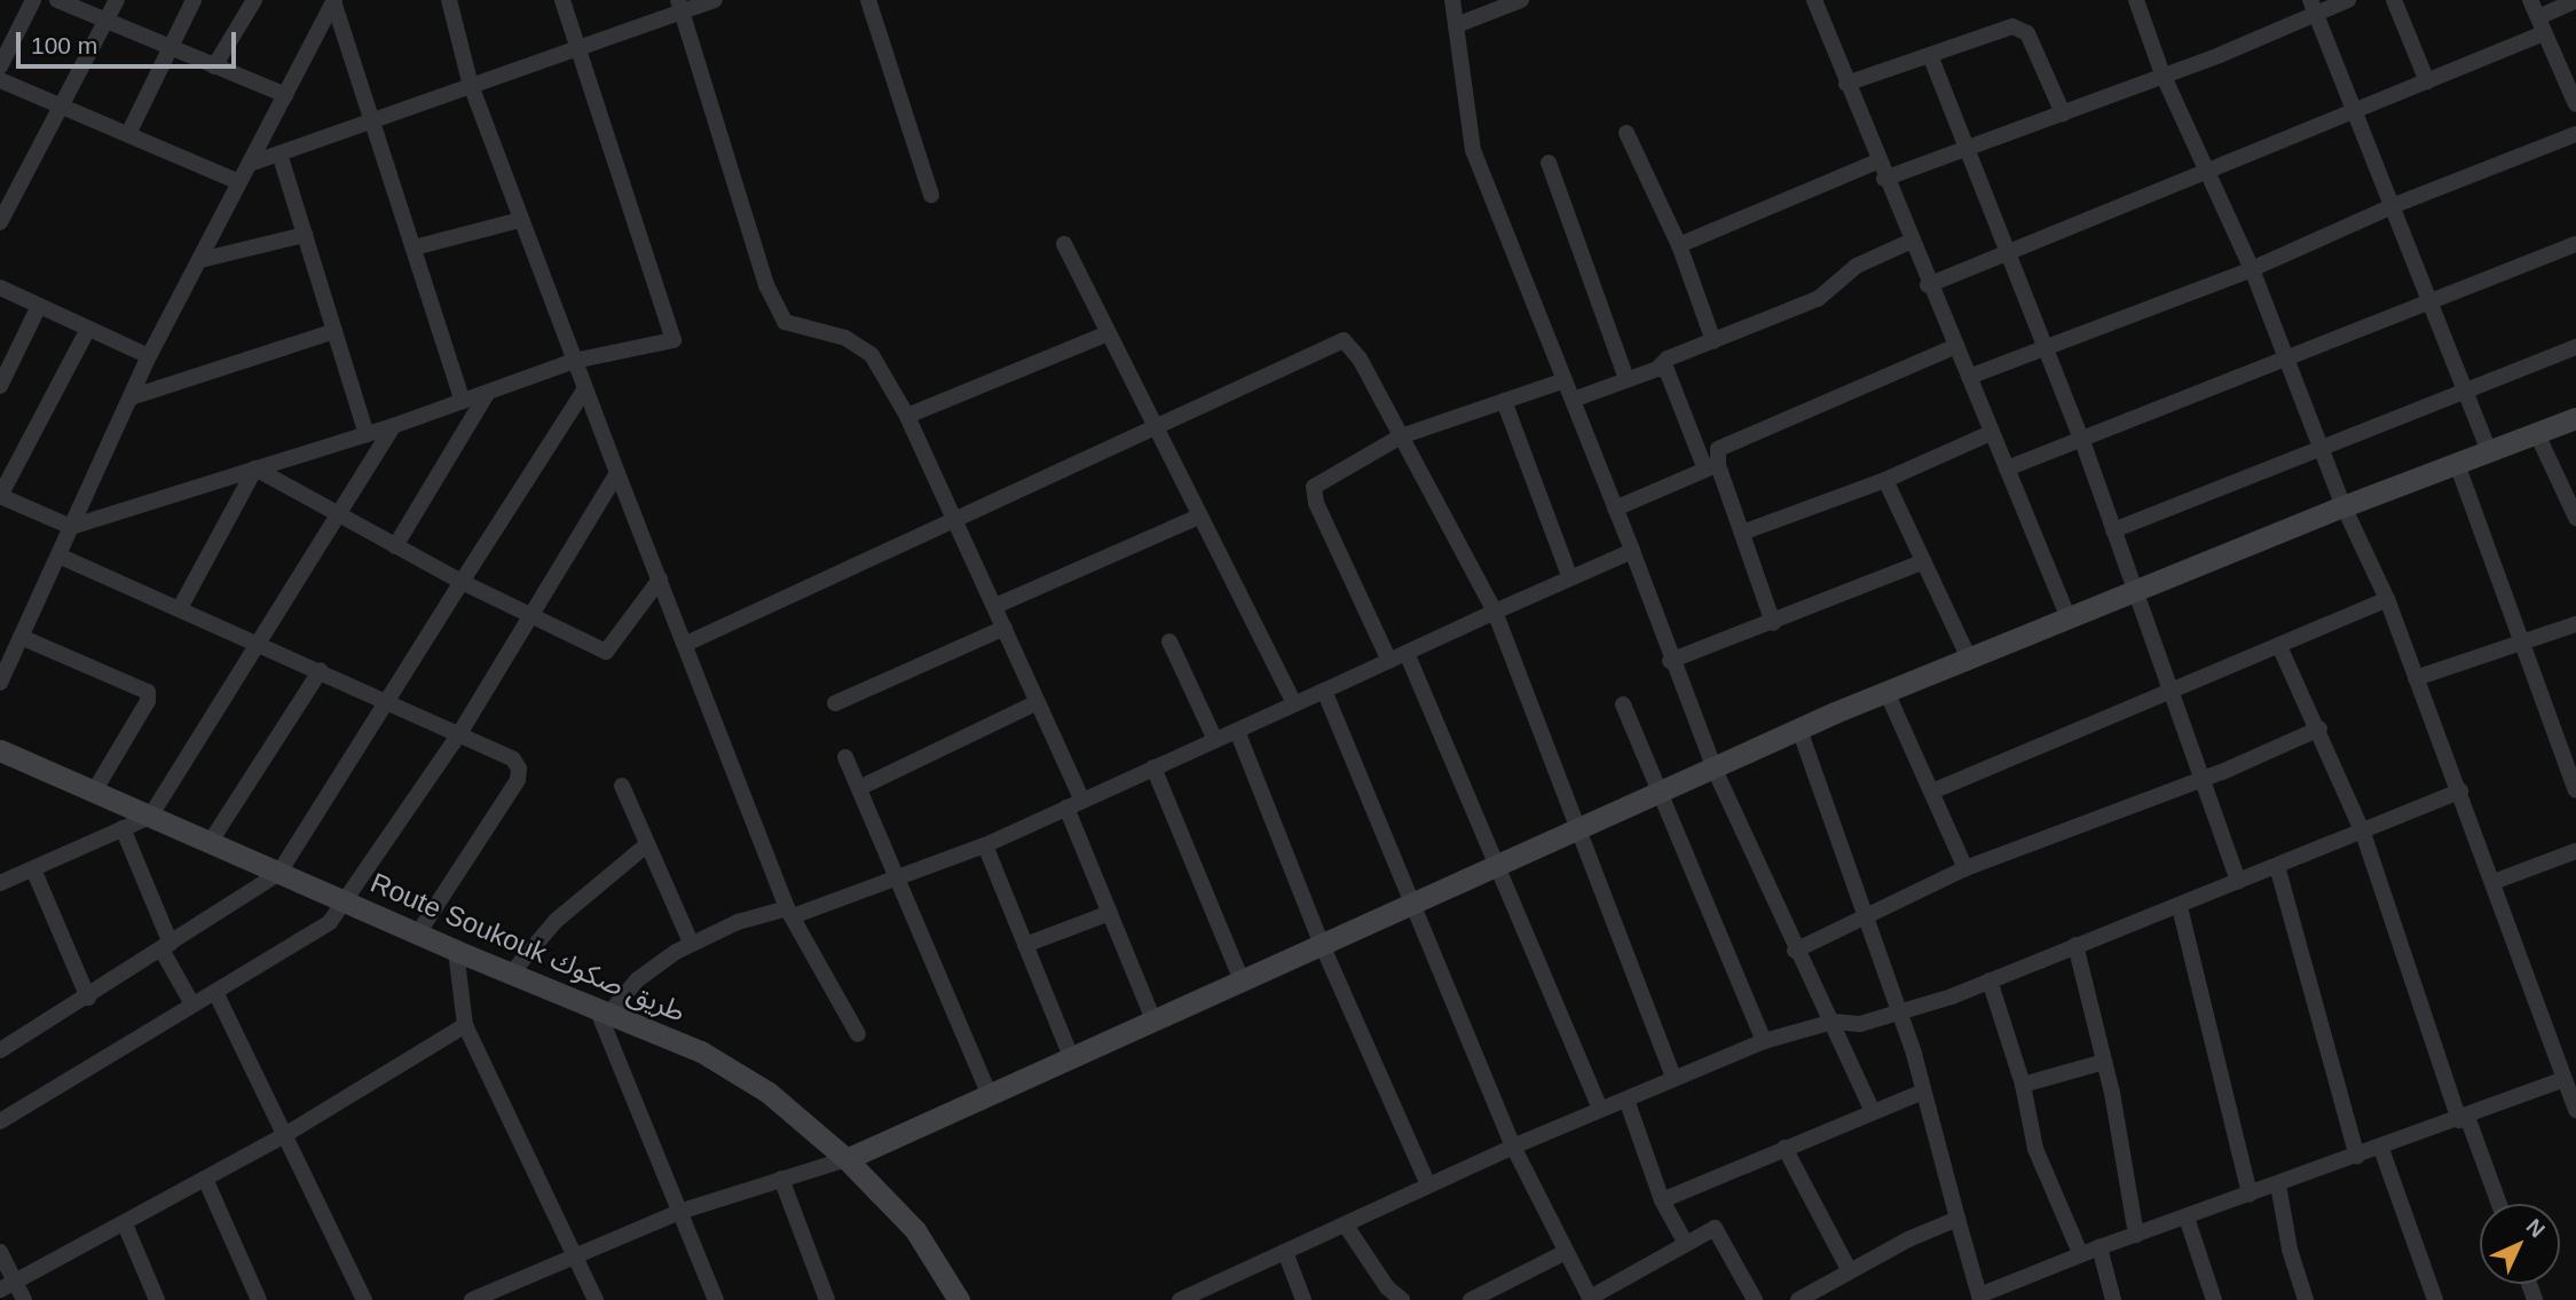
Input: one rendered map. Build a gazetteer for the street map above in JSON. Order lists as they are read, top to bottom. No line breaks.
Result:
{"streets":{"street":["Route Soukouk طريق صكوك"]},"scale_bar":"100 m","north":"top right"}
